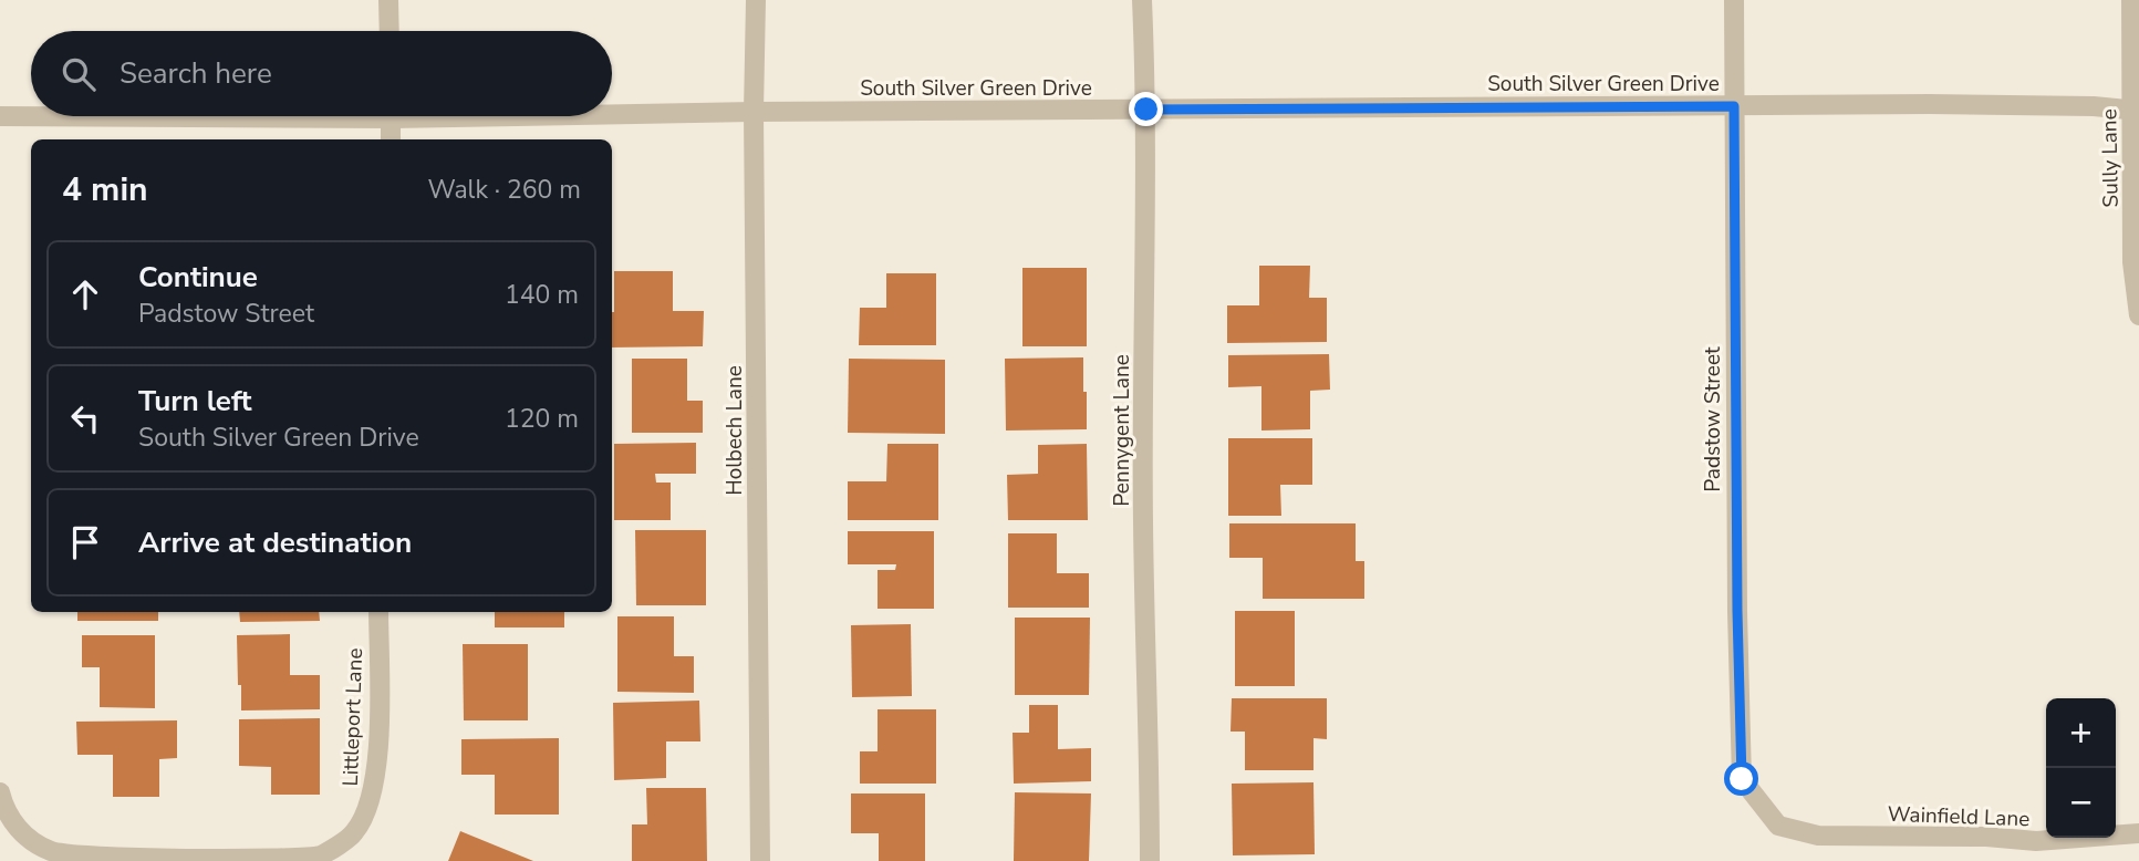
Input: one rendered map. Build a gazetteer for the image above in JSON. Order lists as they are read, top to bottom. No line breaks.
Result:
{"streets":{"street":["South Silver Green Drive","Sully Lane","Padstow Street","Holbech Lane","Pennygent Lane","Littleport Lane","Wainfield Lane"]},"crossings":[["South Silver Green Drive","Sully Lane"],["South Silver Green Drive","Padstow Street"],["South Silver Green Drive","Holbech Lane"],["South Silver Green Drive","Pennygent Lane"],["Padstow Street","Wainfield Lane"]],"page":{"search":"Search here","heading":["4 min","Walk · 260 m"],"list":[["Continue","Padstow Street","140 m"],["Turn left","South Silver Green Drive","120 m"],"Arrive at destination"],"map_buttons":["+","−"]}}
